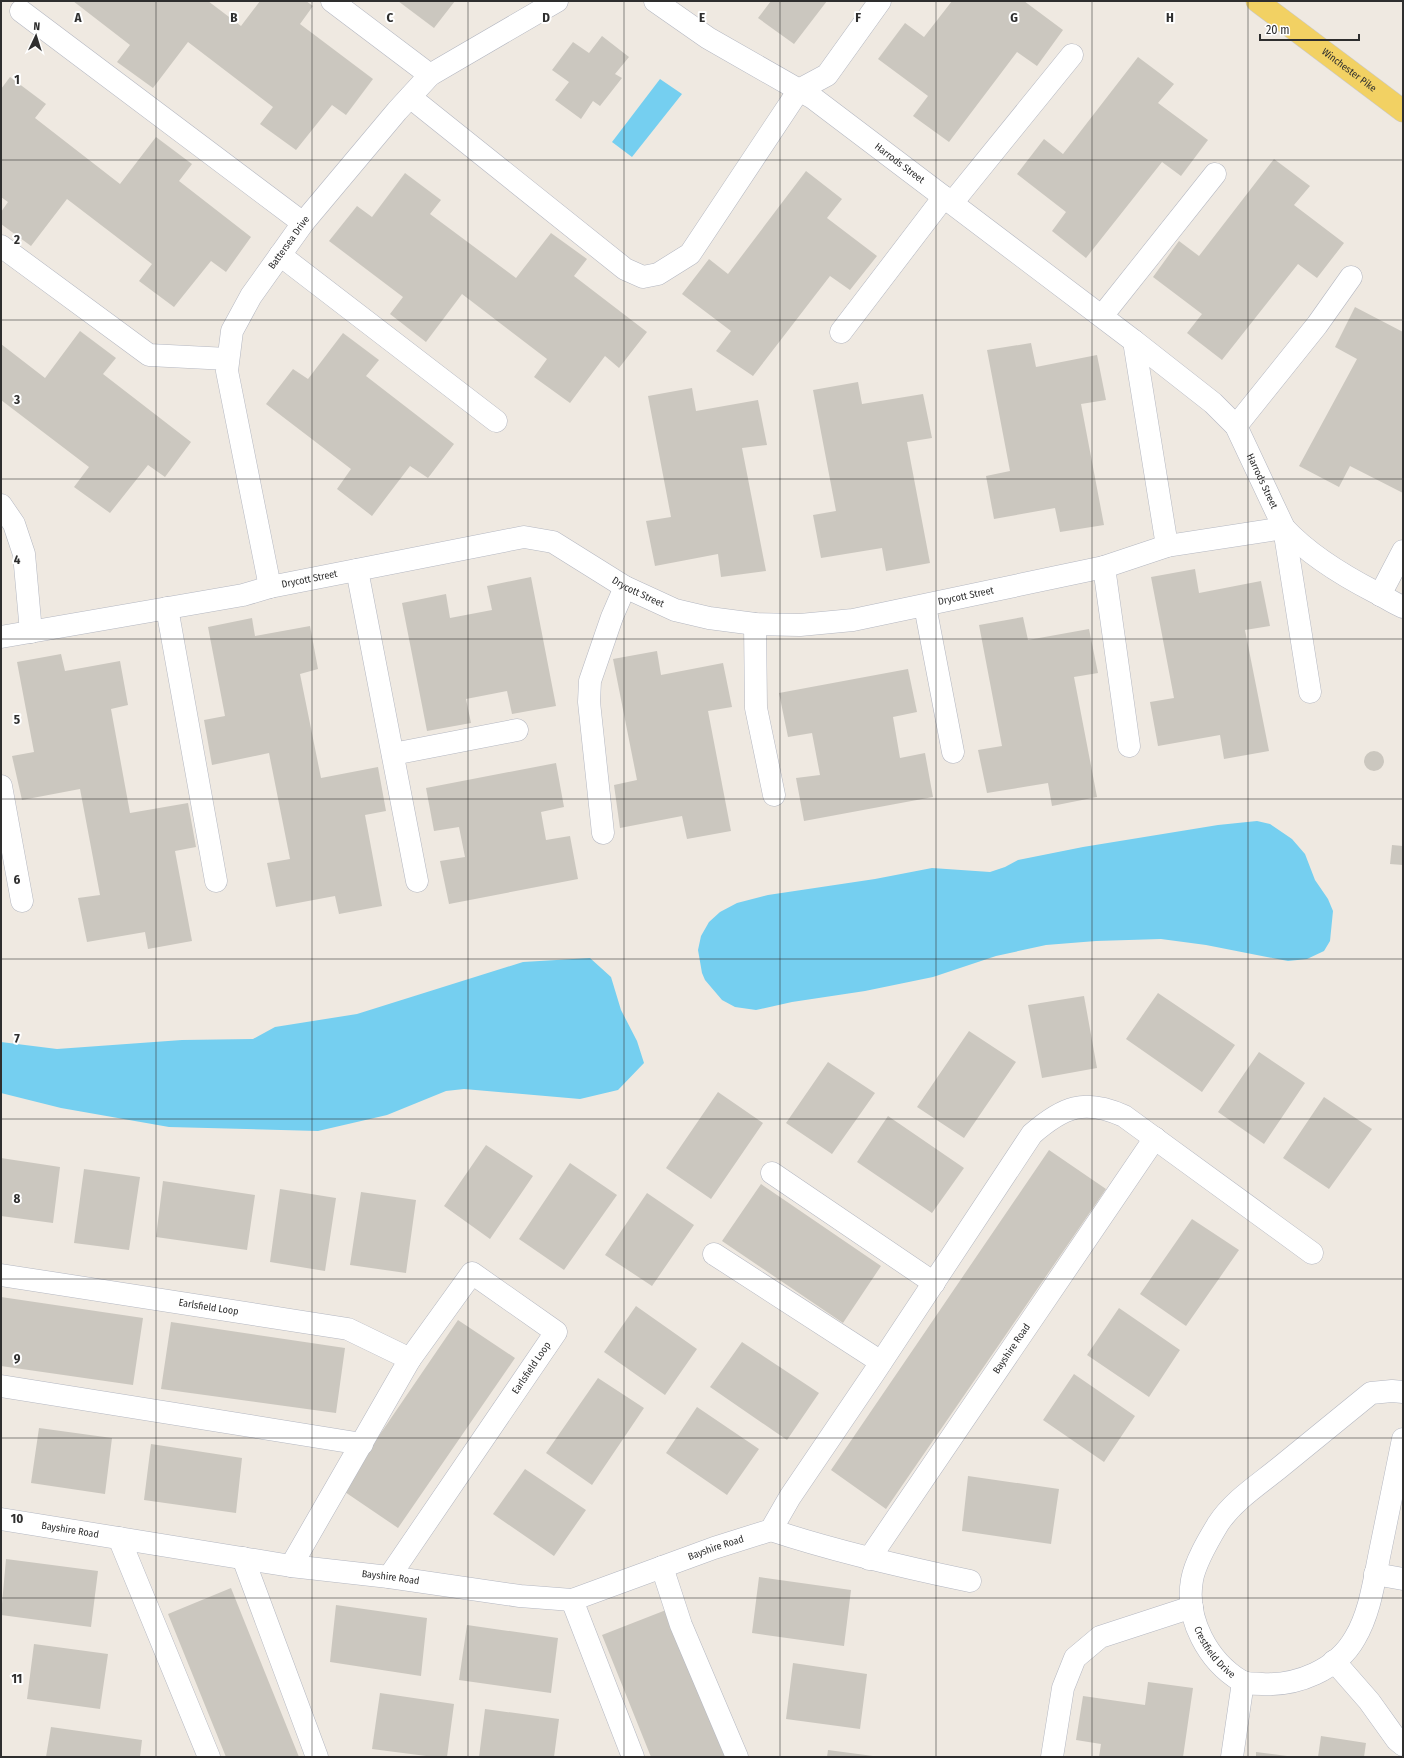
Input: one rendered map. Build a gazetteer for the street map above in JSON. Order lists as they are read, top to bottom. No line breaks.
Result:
{"streets":{"main road":["Winchester Pike"],"street":["Harrods Street","Battersea Drive","Drycott Street","Earlsfield Loop","Bayshire Road","Crestfield Drive"]},"crossings":[["Harrods Street","Drycott Street"],["Battersea Drive","Drycott Street"],["Earlsfield Loop","Bayshire Road"]],"scale_bar":"20 m","north":"top","grid":{"columns":["A","B","C","D","E","F","G","H"],"rows":["1","2","3","4","5","6","7","8","9","10","11"]}}
